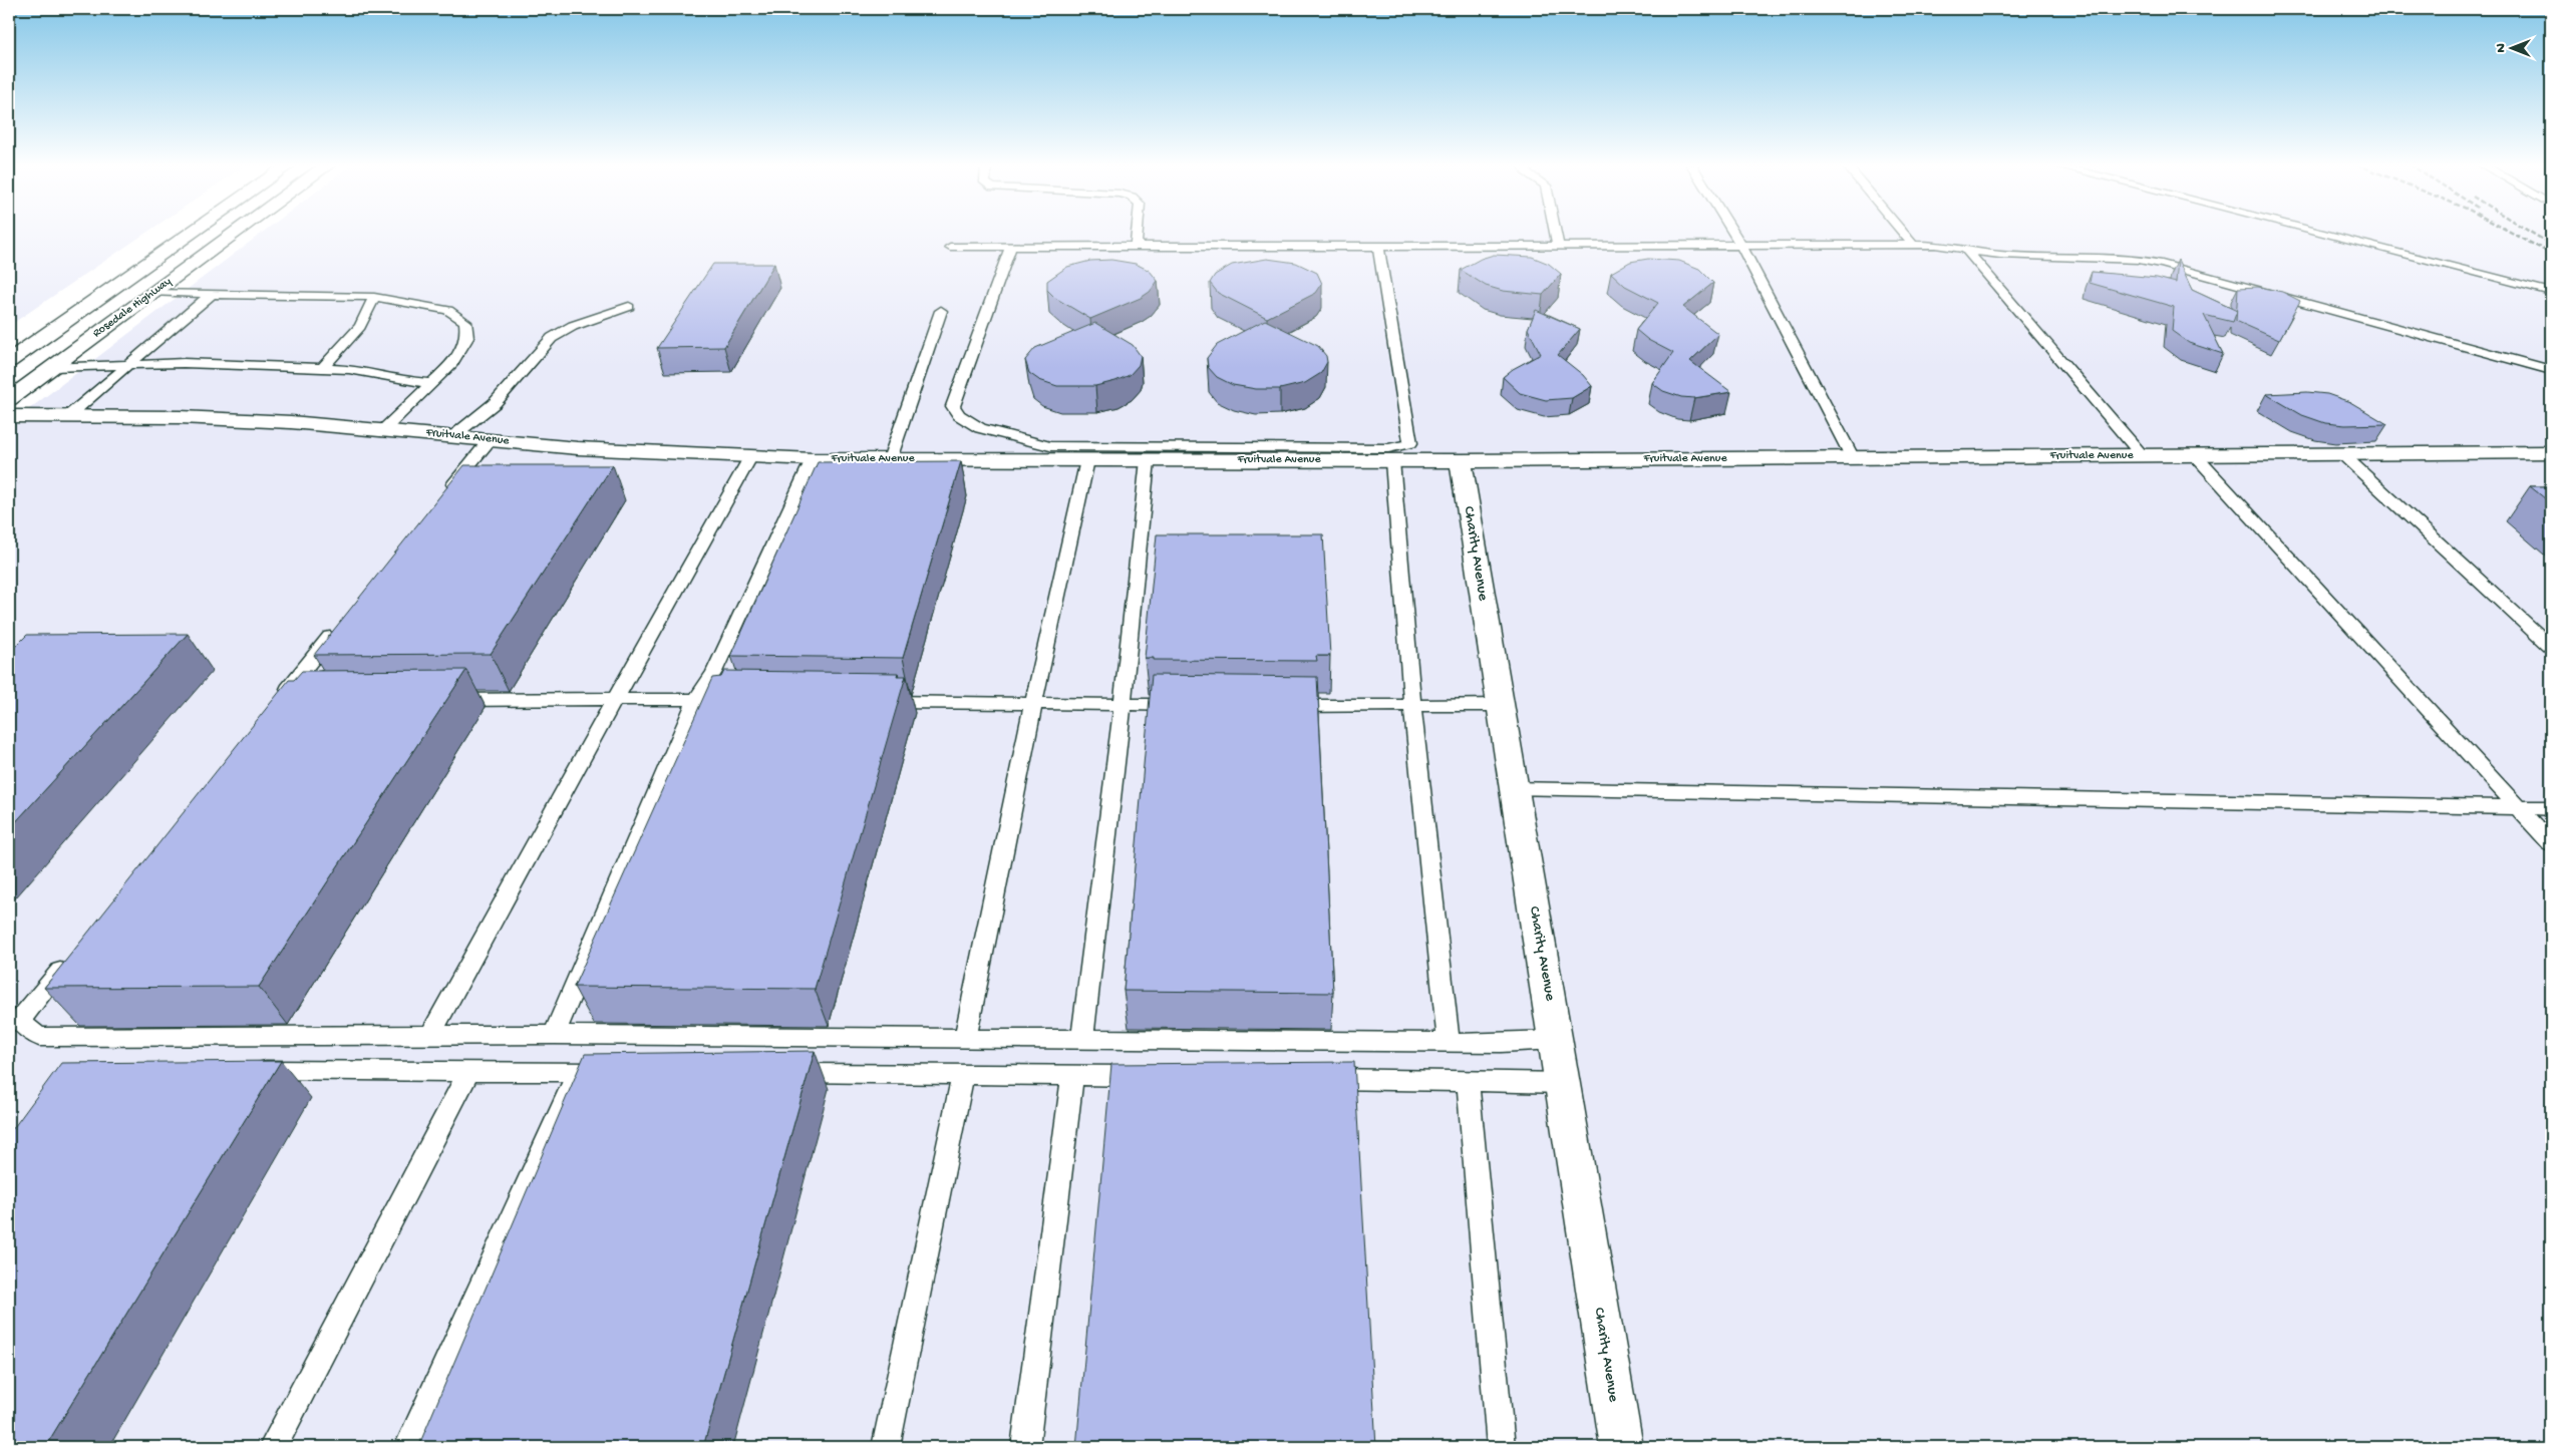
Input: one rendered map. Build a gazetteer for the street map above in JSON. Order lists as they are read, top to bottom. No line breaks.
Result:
{"streets":{"street":["Rosedale Highway","Fruitvale Avenue","Charity Avenue"]},"crossings":[["Fruitvale Avenue","Charity Avenue"]],"north":"left"}
